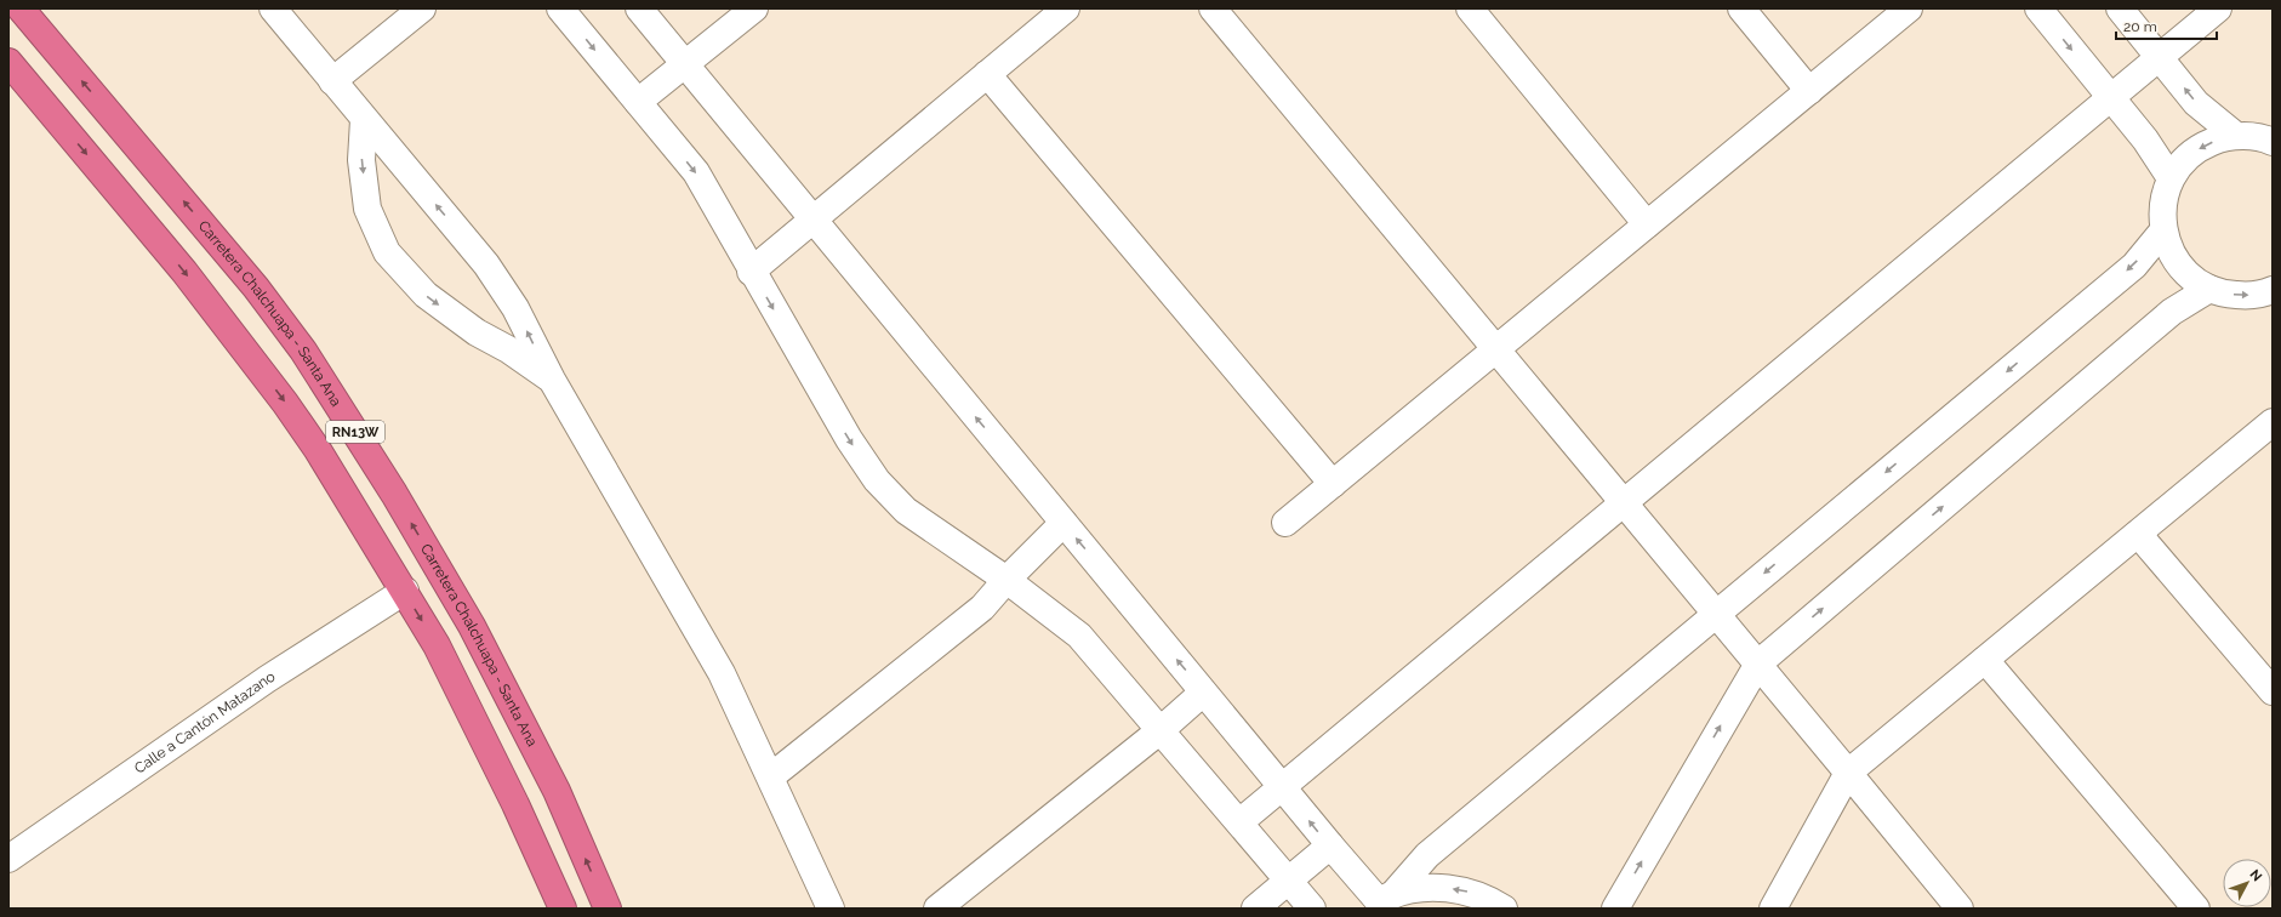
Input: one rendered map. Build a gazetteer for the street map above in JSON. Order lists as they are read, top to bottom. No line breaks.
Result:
{"streets":{"highway":["Carretera Chalchuapa - Santa Ana","RN13W"],"street":["Calle a Cantón Matazano"]},"crossings":[["RN13W","Calle a Cantón Matazano"]],"scale_bar":"20 m","north":"top right"}
